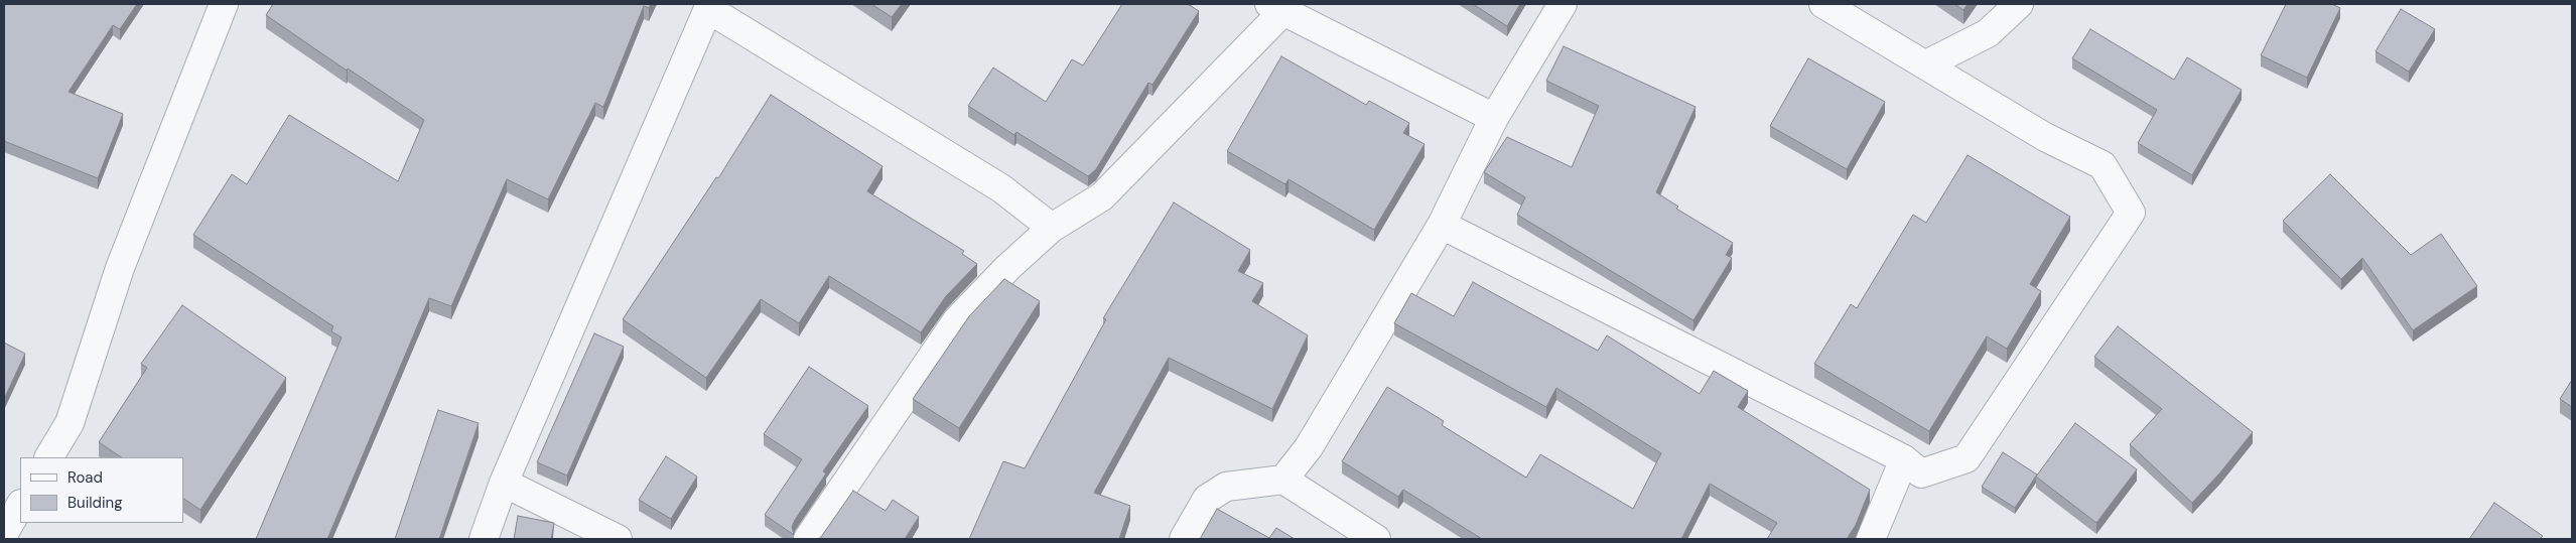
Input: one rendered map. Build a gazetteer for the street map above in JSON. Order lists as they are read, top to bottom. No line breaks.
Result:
{"legend":["Road","Building"]}
